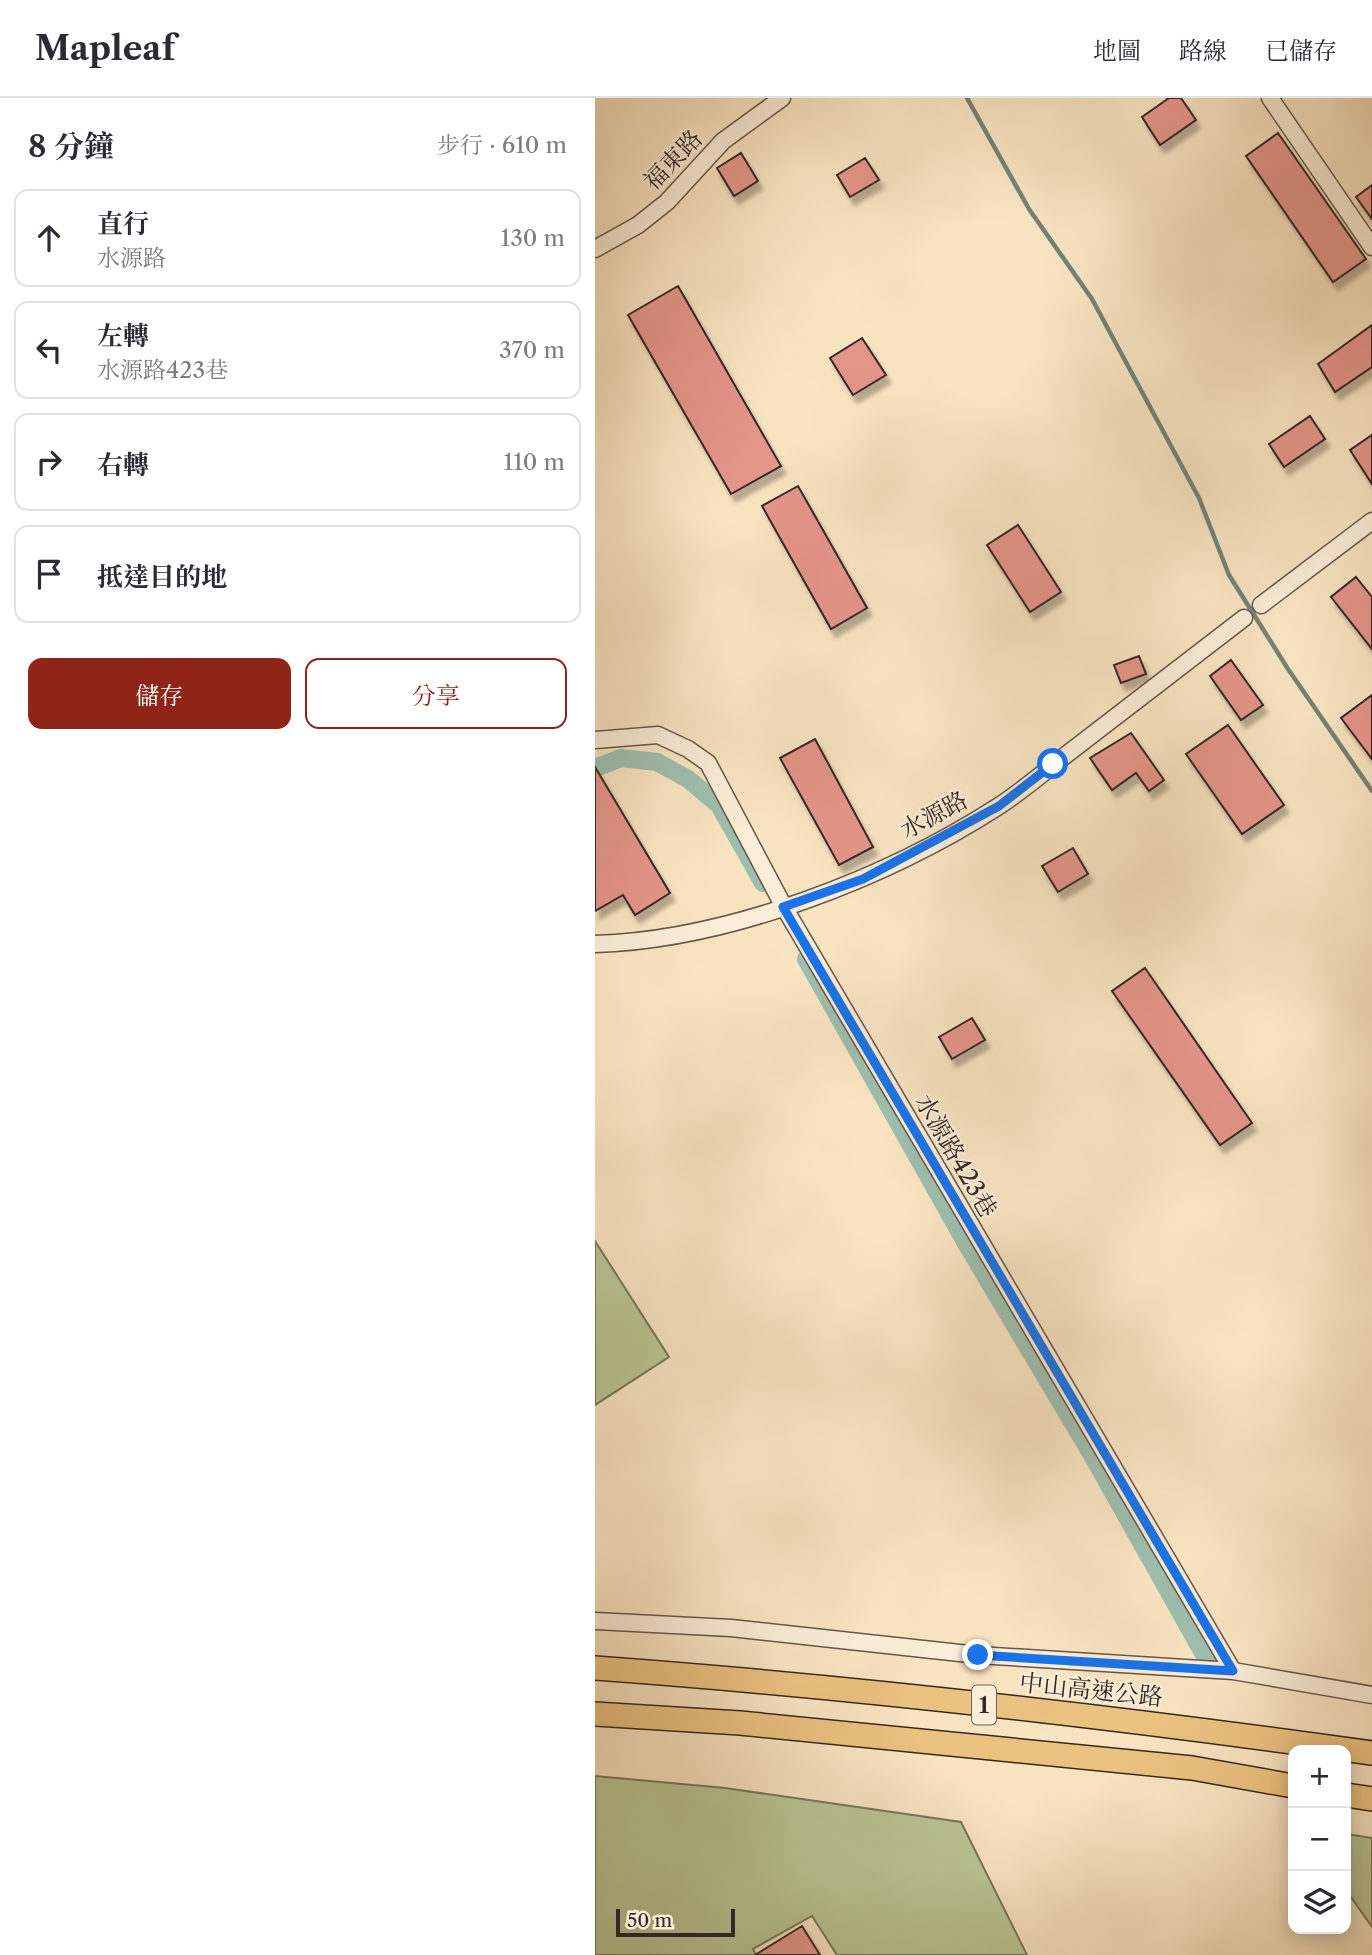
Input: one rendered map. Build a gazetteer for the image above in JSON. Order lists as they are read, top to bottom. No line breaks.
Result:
{"streets":{"highway":["中山高速公路","1"],"street":["福東路","水源路","水源路423巷"]},"crossings":[["水源路","水源路423巷"]],"scale_bar":"50 m","page":{"header":"Mapleaf","nav":["地圖","路線","已儲存"],"heading":["8 分鐘","步行 · 610 m"],"list":[["直行","水源路","130 m"],["左轉","水源路423巷","370 m"],["右轉","110 m"],"抵達目的地"],"buttons":["儲存","分享"],"map_buttons":["+","−"],"scale":"50 m"}}
